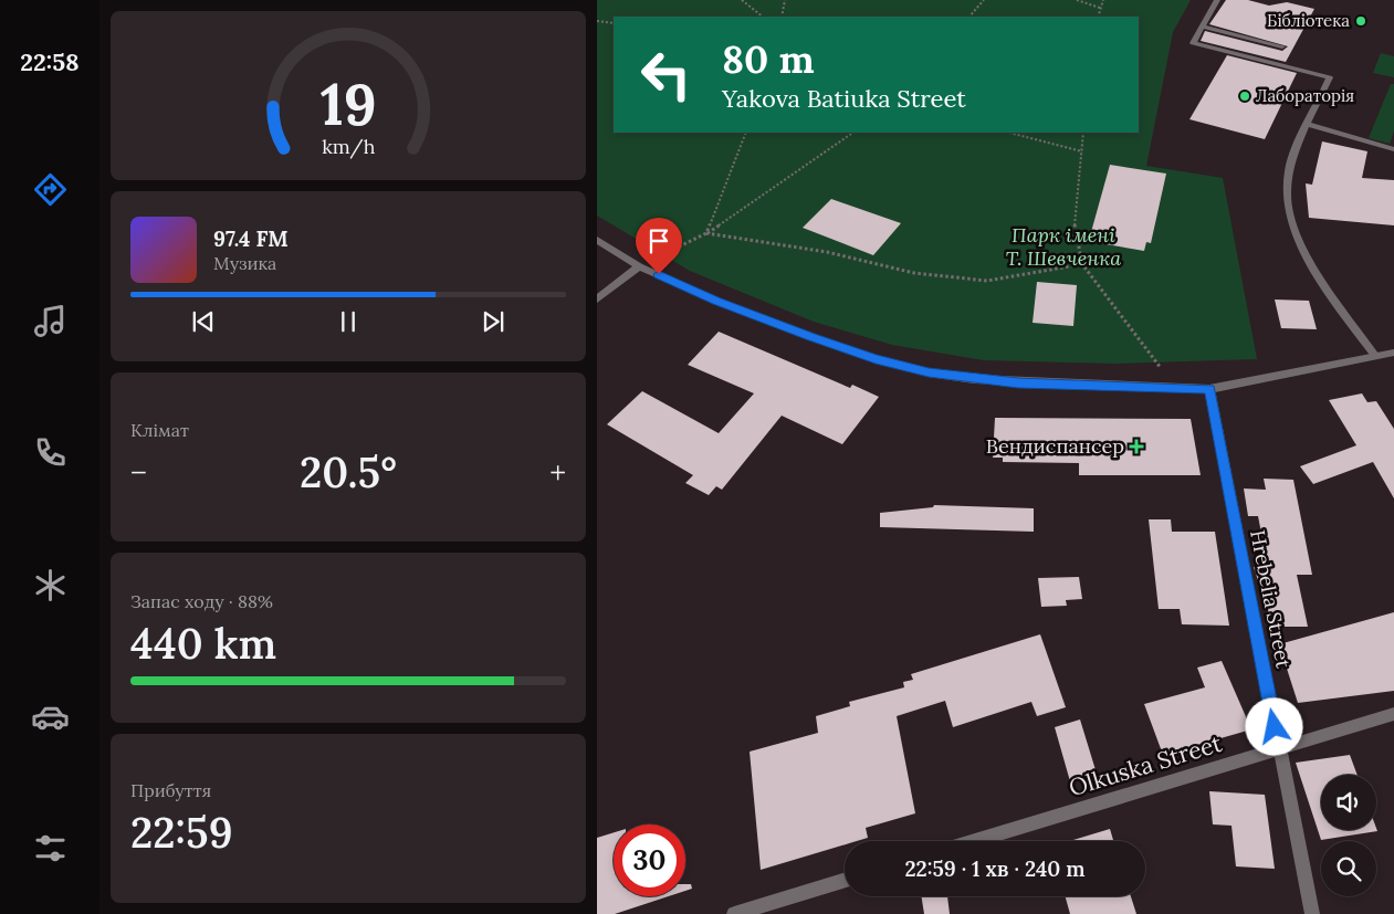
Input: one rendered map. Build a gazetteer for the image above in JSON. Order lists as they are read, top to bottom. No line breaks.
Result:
{"streets":{"street":["Hrebelia Street","Olkuska Street"]},"crossings":[["Hrebelia Street","Olkuska Street"]],"parks":["Парк імені Т. Шевченка"],"places":{"other":["Бібліотека","Лабораторія"],"health":["Вендиспансер"]},"page":{"tabs":"22:58","turn":["80 m","Yakova Batiuka Street"],"song":["97.4 FM","Музика"],"tile":["Клімат",["Запас ходу · 88%","440 km"],["Прибуття","22:59"]],"heat":["−","20.5°","+"],"limit":"30","trip":"22:59 · 1 хв · 240 m","gauge":["19","km/h"]}}
